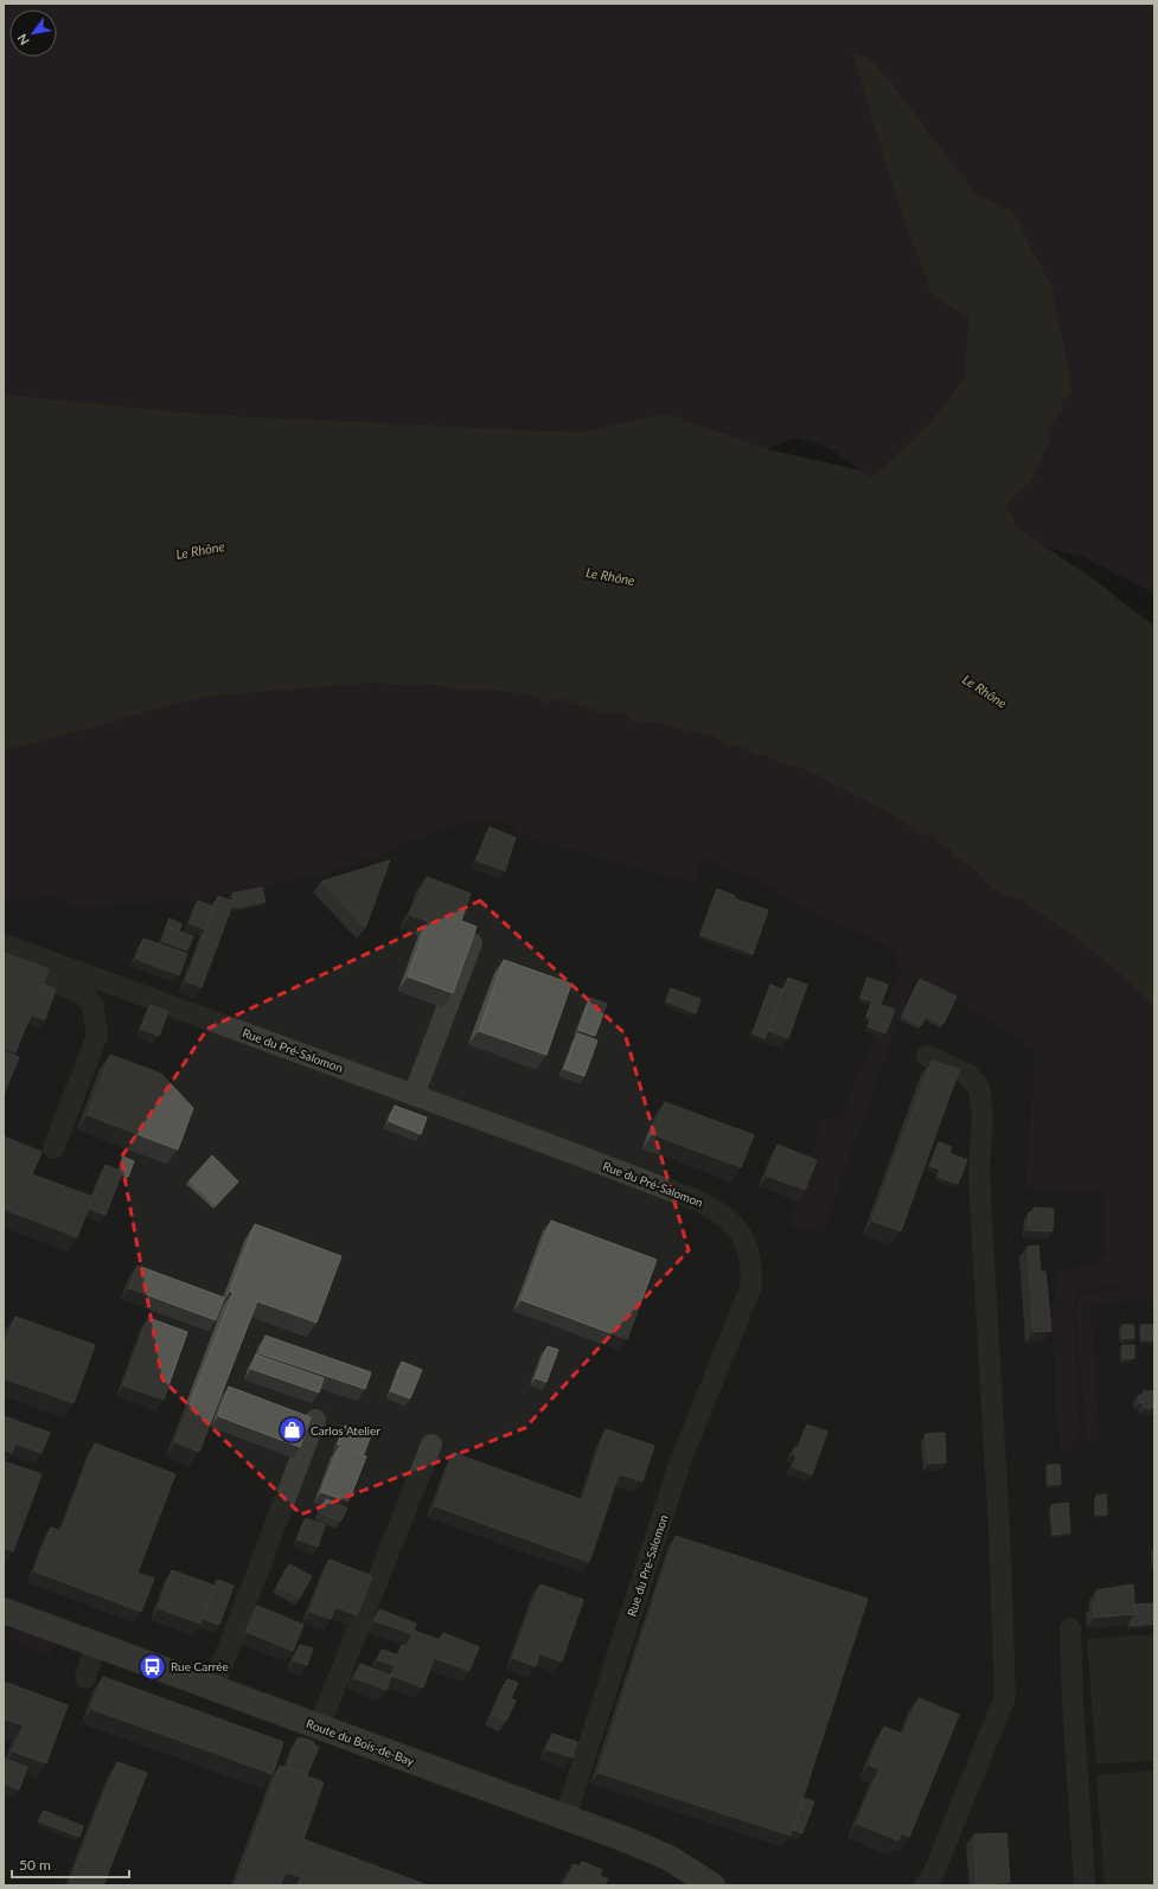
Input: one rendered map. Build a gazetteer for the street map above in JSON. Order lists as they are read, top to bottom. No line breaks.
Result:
{"streets":{"main road":["Route du Bois-de-Bay"],"street":["Rue du Pré-Salomon"]},"crossings":[["Rue du Pré-Salomon","Route du Bois-de-Bay"]],"water":["Le Rhône"],"places":{"shop":["Carlos Atelier"],"bus stop":["Rue Carrée"]},"scale_bar":"50 m","north":"bottom left"}
